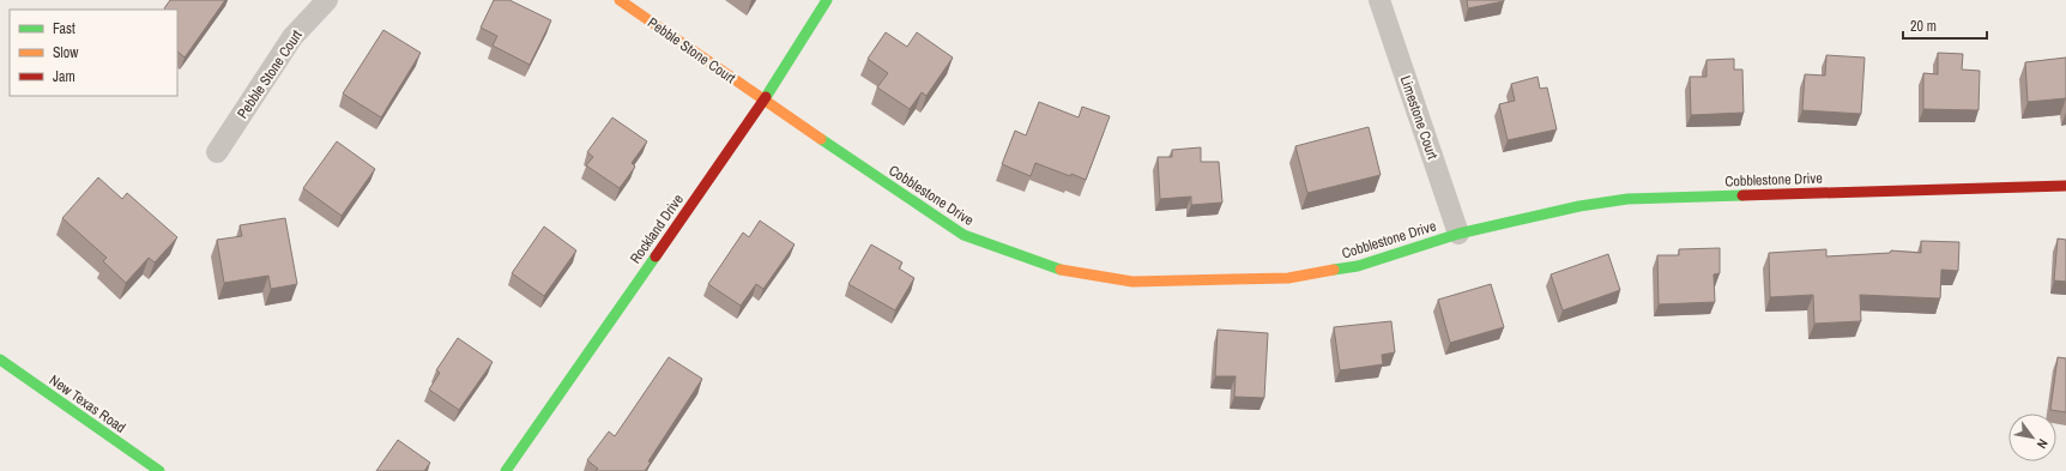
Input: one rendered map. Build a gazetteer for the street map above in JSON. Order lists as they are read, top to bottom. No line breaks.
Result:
{"streets":{"street":["Pebble Stone Court","Limestone Court","Cobblestone Drive","Rockland Drive","New Texas Road"]},"crossings":[["Pebble Stone Court","Cobblestone Drive"],["Pebble Stone Court","Rockland Drive"],["Limestone Court","Cobblestone Drive"],["Cobblestone Drive","Rockland Drive"]],"legend":["Fast","Slow","Jam"],"scale_bar":"20 m","north":"bottom right"}
